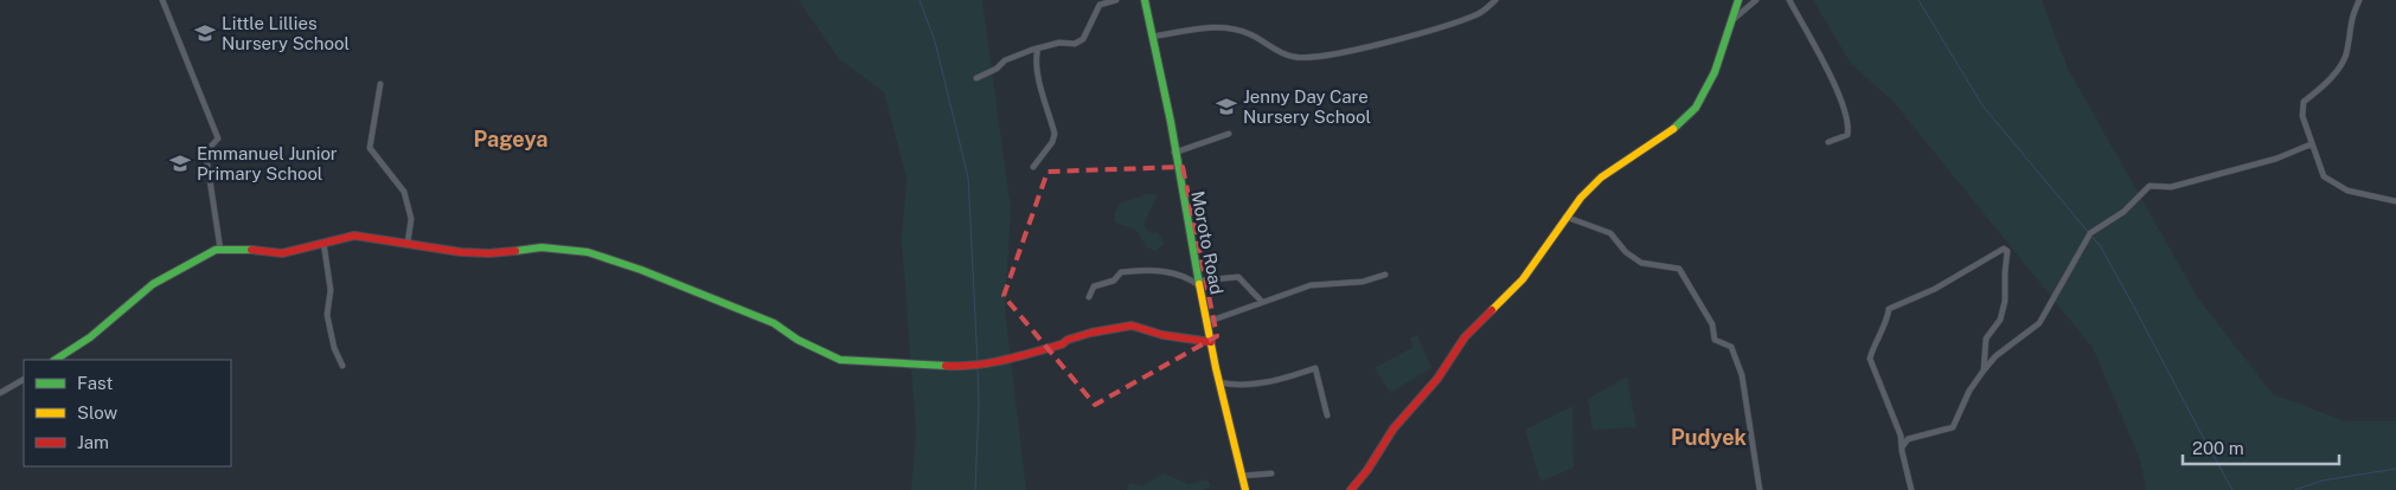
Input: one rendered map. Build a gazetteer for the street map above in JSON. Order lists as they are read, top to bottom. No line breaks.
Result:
{"streets":{"street":["Moroto Road"]},"districts":["Pageya","Pudyek"],"places":{"school or university":["Little Lillies Nursery School","Jenny Day Care Nursery School","Emmanuel Junior Primary School"]},"legend":["Fast","Slow","Jam"],"scale_bar":"200 m"}
